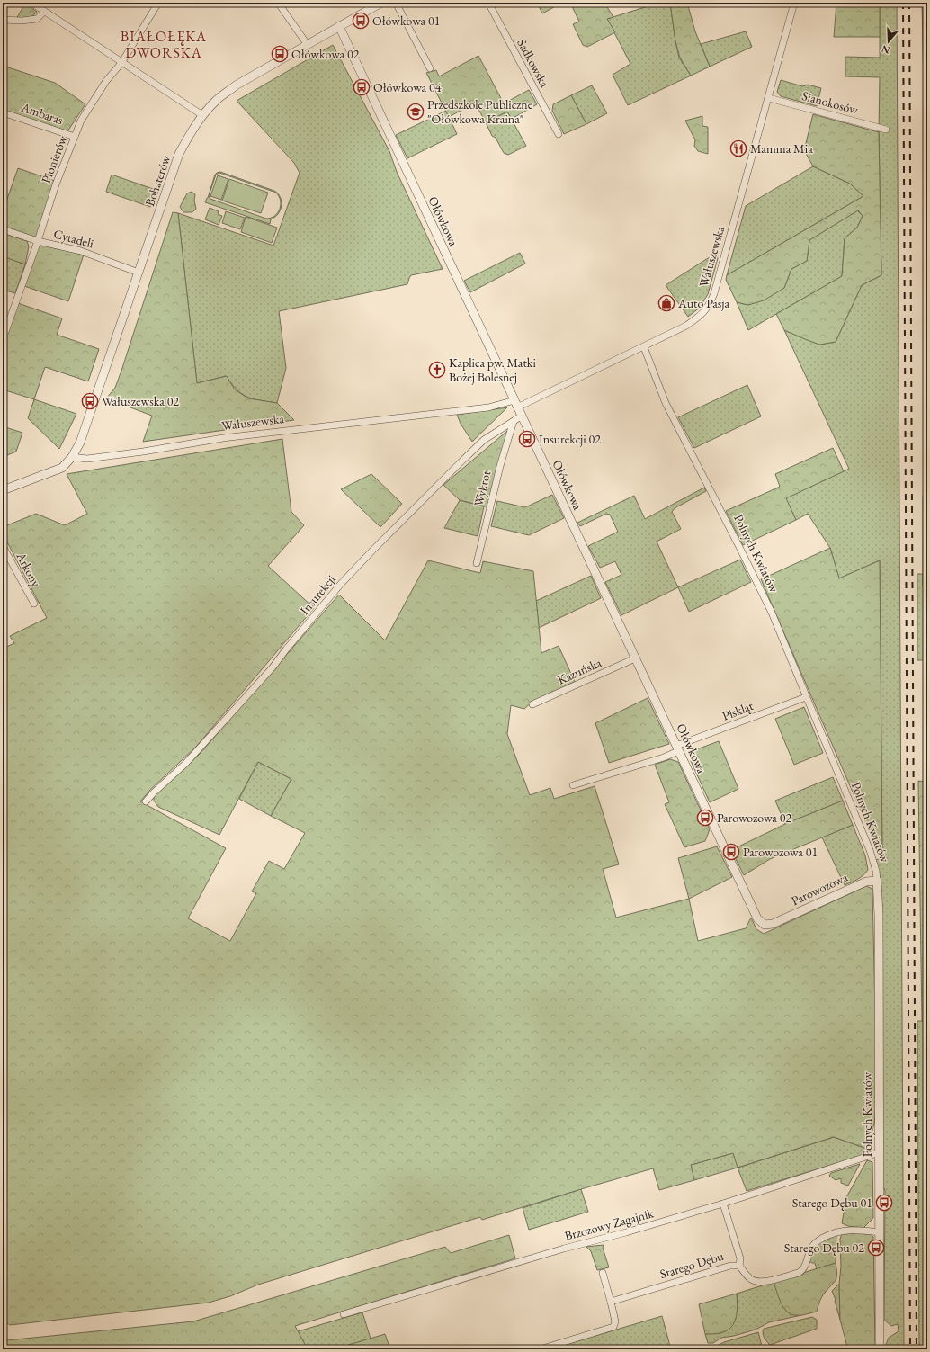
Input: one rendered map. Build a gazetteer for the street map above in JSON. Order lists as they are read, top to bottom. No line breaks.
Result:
{"streets":{"street":["Sadkowska","Sianokosów","Ambaras","Pionierów","Bohaterów","Ołówkowa","Cytadeli","Wałuszewska","Wykrot","Polnych Kwiatów","Arkony","Insurekcji","Kazuńska","Piskląt","Parowozowa","Brzozowy Zagajnik","Starego Dębu"]},"crossings":[["Sianokosów","Wałuszewska"],["Ambaras","Pionierów"],["Pionierów","Cytadeli"],["Bohaterów","Ołówkowa"],["Bohaterów","Cytadeli"],["Bohaterów","Wałuszewska"],["Ołówkowa","Wałuszewska"],["Ołówkowa","Insurekcji"],["Ołówkowa","Kazuńska"],["Ołówkowa","Piskląt"],["Ołówkowa","Parowozowa"],["Wałuszewska","Polnych Kwiatów"],["Wykrot","Insurekcji"],["Polnych Kwiatów","Piskląt"],["Polnych Kwiatów","Parowozowa"],["Polnych Kwiatów","Brzozowy Zagajnik"],["Polnych Kwiatów","Starego Dębu"]],"districts":["BIAŁOŁĘKA DWORSKA"],"places":{"bus stop":["Ołówkowa 01","Ołówkowa 02","Ołówkowa 04","Wałuszewska 02","Insurekcji 02","Parowozowa 02","Parowozowa 01","Starego Dębu 01","Starego Dębu 02"],"school or university":["Przedszkole Publiczne \"Ołówkowa Kraina\""],"restaurant":["Mamma Mia"],"shop":["Auto Pasja"],"church":["Kaplica pw. Matki Bożej Bolesnej"]},"north":"bottom"}
